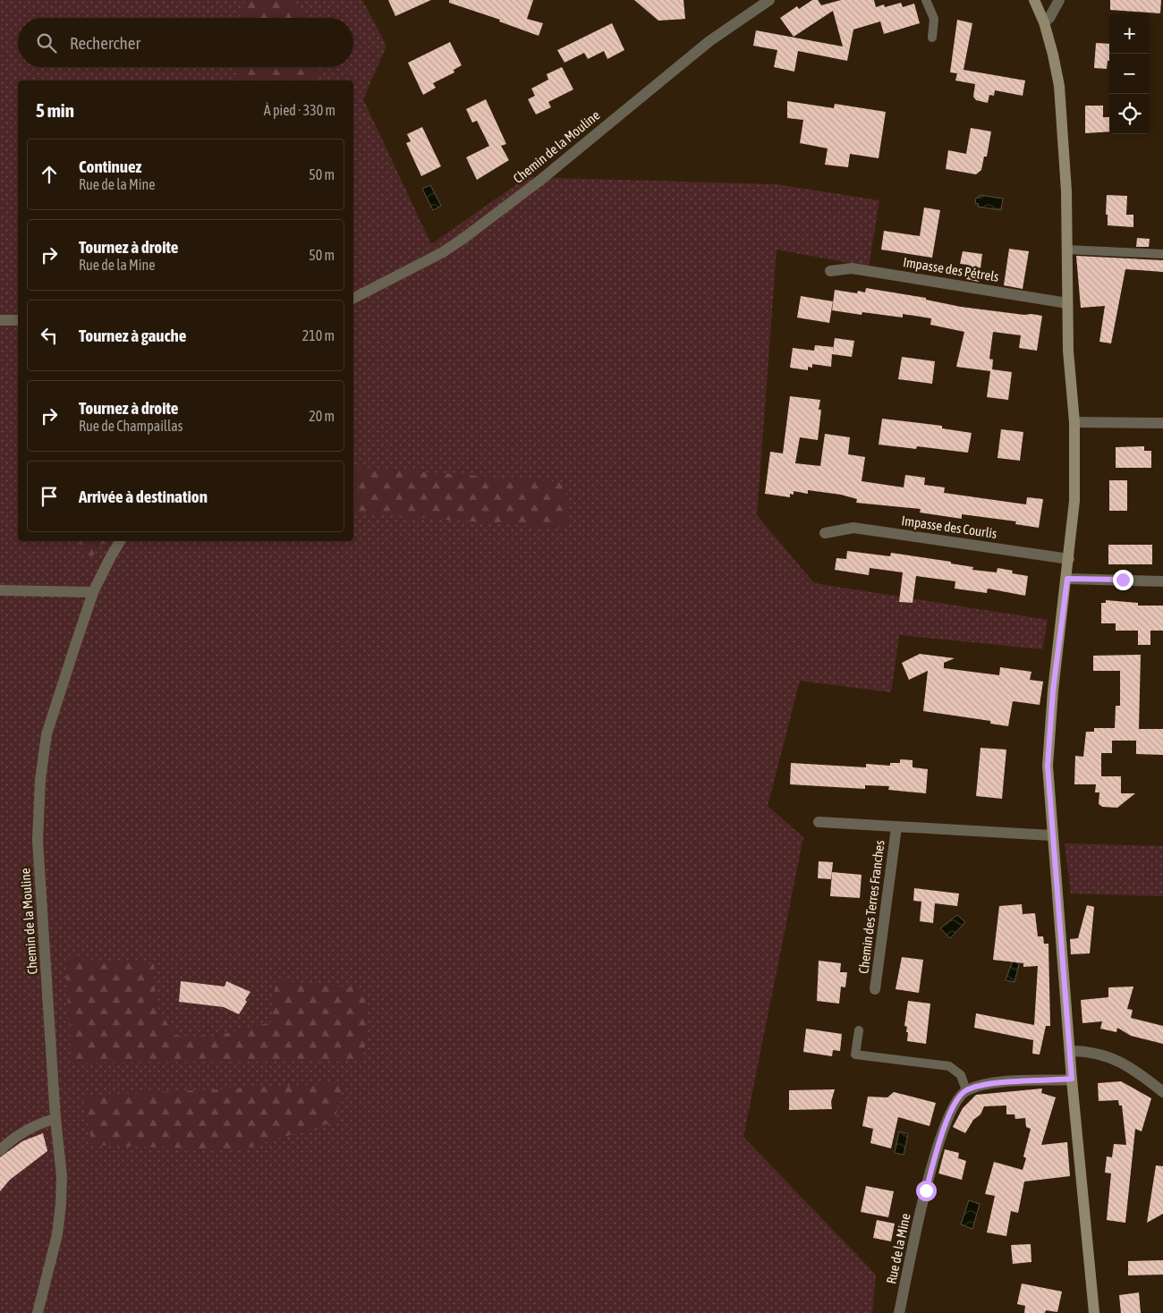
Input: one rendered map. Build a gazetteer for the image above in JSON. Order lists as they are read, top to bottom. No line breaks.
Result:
{"streets":{"street":["Chemin de la Mouline","Impasse des Pétrels","Impasse des Courlis","Chemin des Terres Franches","Rue de la Mine"]},"page":{"map_buttons":["+","−"],"search":"Rechercher","heading":["5 min","À pied · 330 m"],"list":[["Continuez","Rue de la Mine","50 m"],["Tournez à droite","Rue de la Mine","50 m"],["Tournez à gauche","210 m"],["Tournez à droite","Rue de Champaillas","20 m"],"Arrivée à destination"]}}
